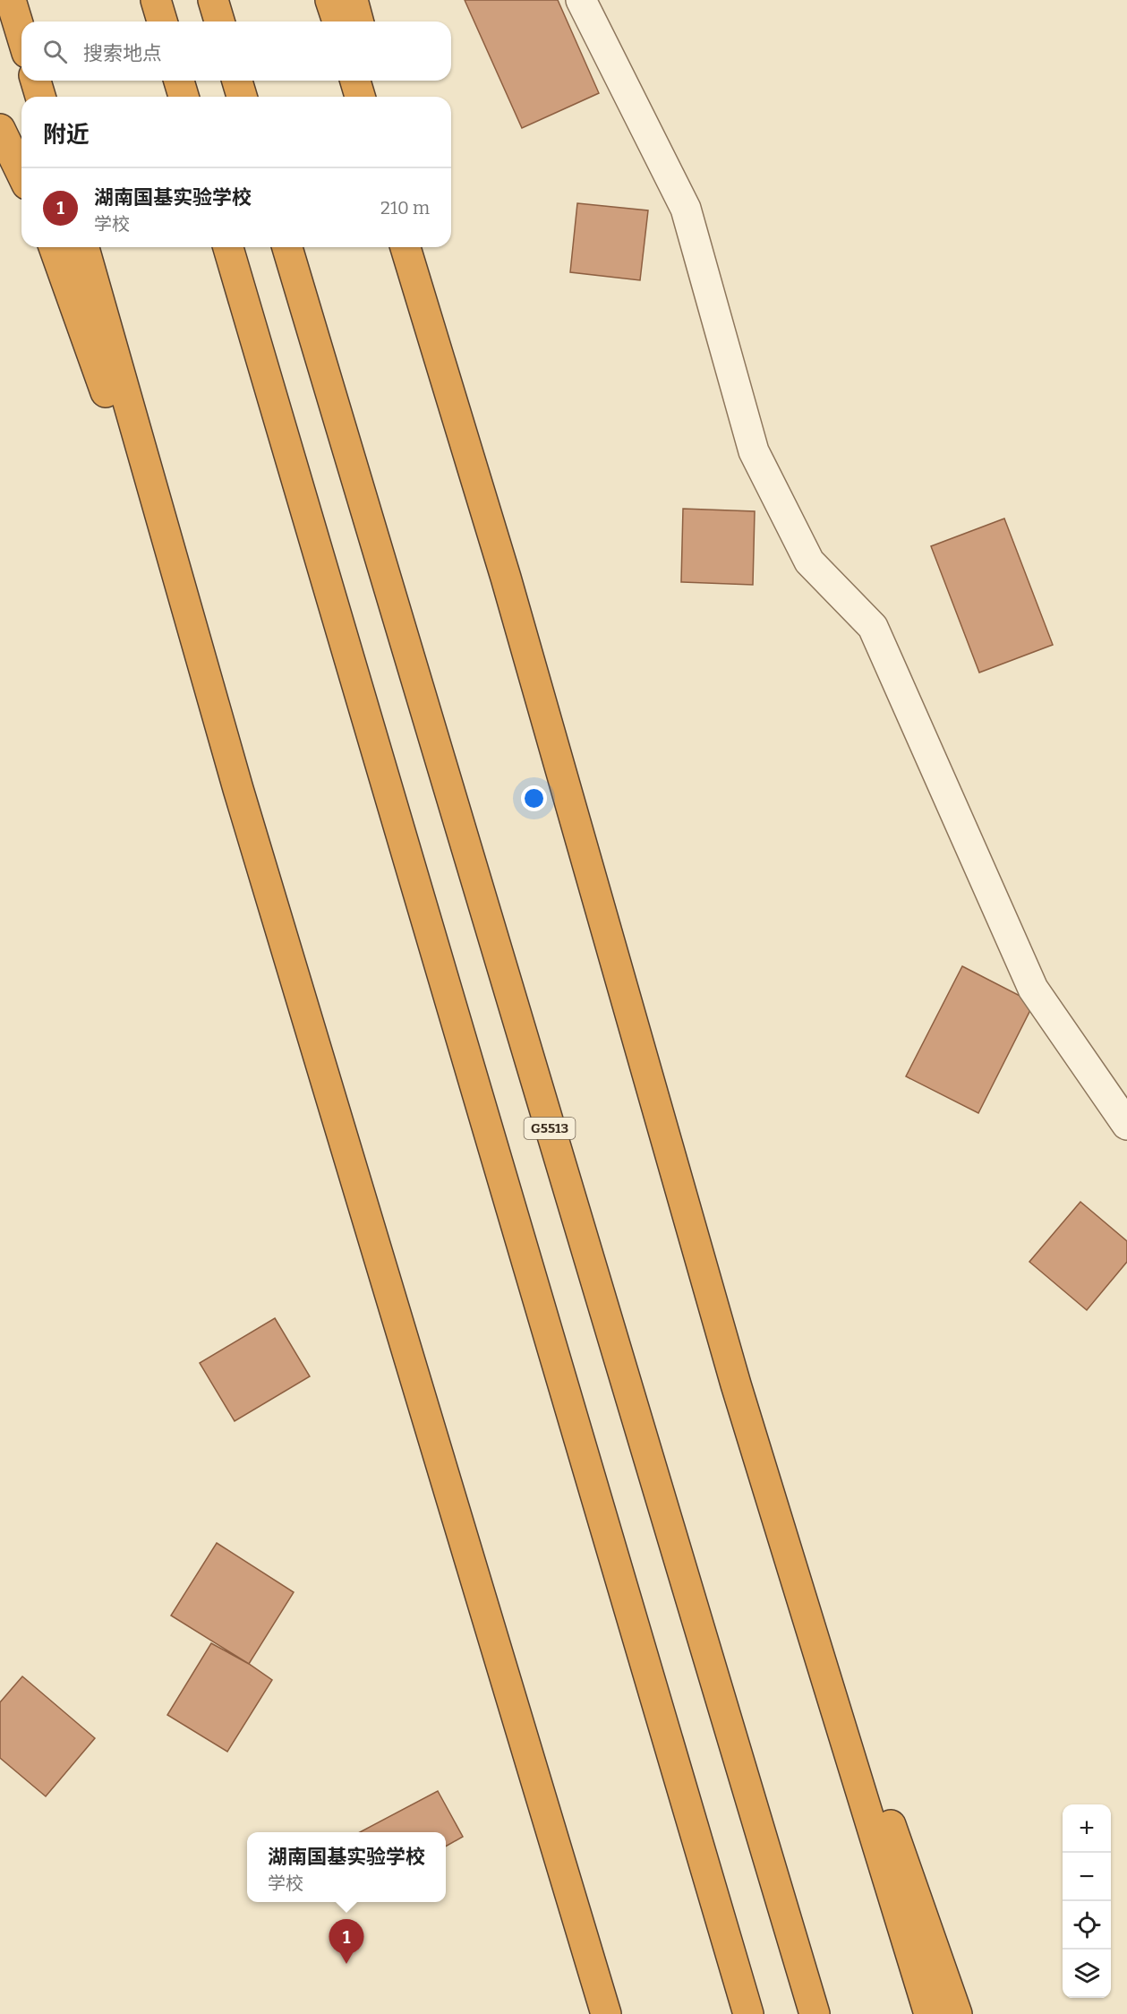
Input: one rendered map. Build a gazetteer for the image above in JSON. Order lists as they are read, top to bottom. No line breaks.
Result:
{"streets":{"highway":["G5513"]},"page":{"search":"搜索地点","heading":"附近","list":[{"mark":"1","name":"湖南国基实验学校","note":"学校","value":"210 m"}],"map_buttons":["+","−"],"popup":["湖南国基实验学校","学校"],"pins":"1"}}
